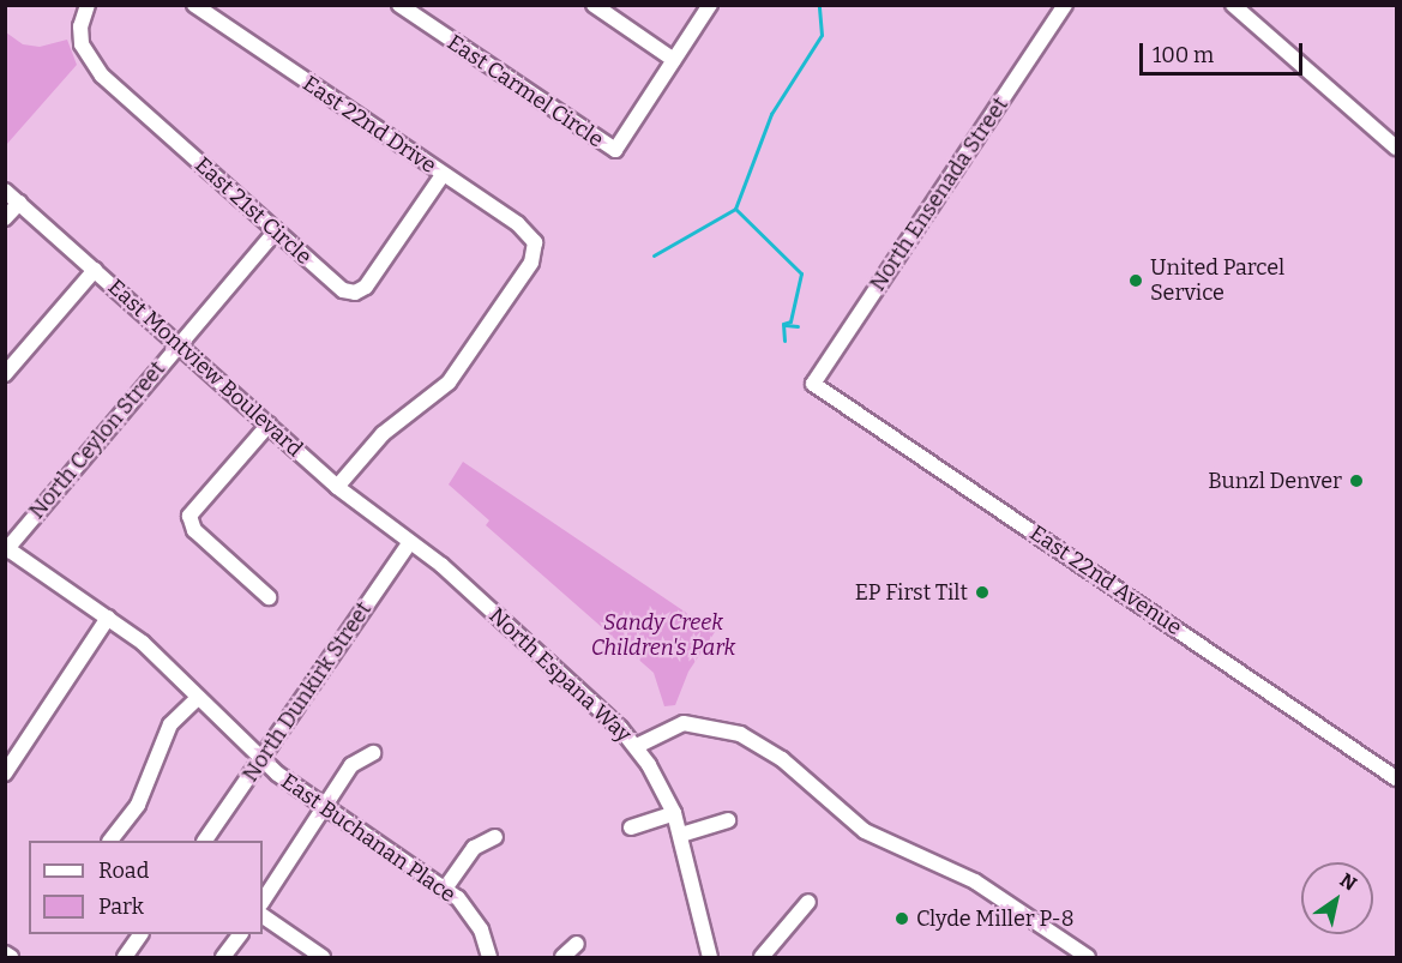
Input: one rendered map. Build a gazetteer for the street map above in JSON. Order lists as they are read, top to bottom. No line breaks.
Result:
{"streets":{"street":["East Carmel Circle","East 22nd Drive","North Ensenada Street","East 21st Circle","East Montview Boulevard","North Ceylon Street","East 22nd Avenue","North Espana Way","North Dunkirk Street","East Buchanan Place"]},"crossings":[["East 22nd Drive","East 21st Circle"],["East 22nd Drive","East Montview Boulevard"],["North Ensenada Street","East 22nd Avenue"],["East 21st Circle","North Ceylon Street"],["East Montview Boulevard","North Ceylon Street"],["East Montview Boulevard","North Espana Way"],["East Montview Boulevard","North Dunkirk Street"],["North Ceylon Street","East Buchanan Place"],["North Espana Way","North Dunkirk Street"],["North Dunkirk Street","East Buchanan Place"]],"parks":["Sandy Creek Children's Park"],"places":["United Parcel Service","Bunzl Denver","EP First Tilt","Clyde Miller P-8"],"legend":["Road","Park"],"scale_bar":"100 m","north":"top right"}
